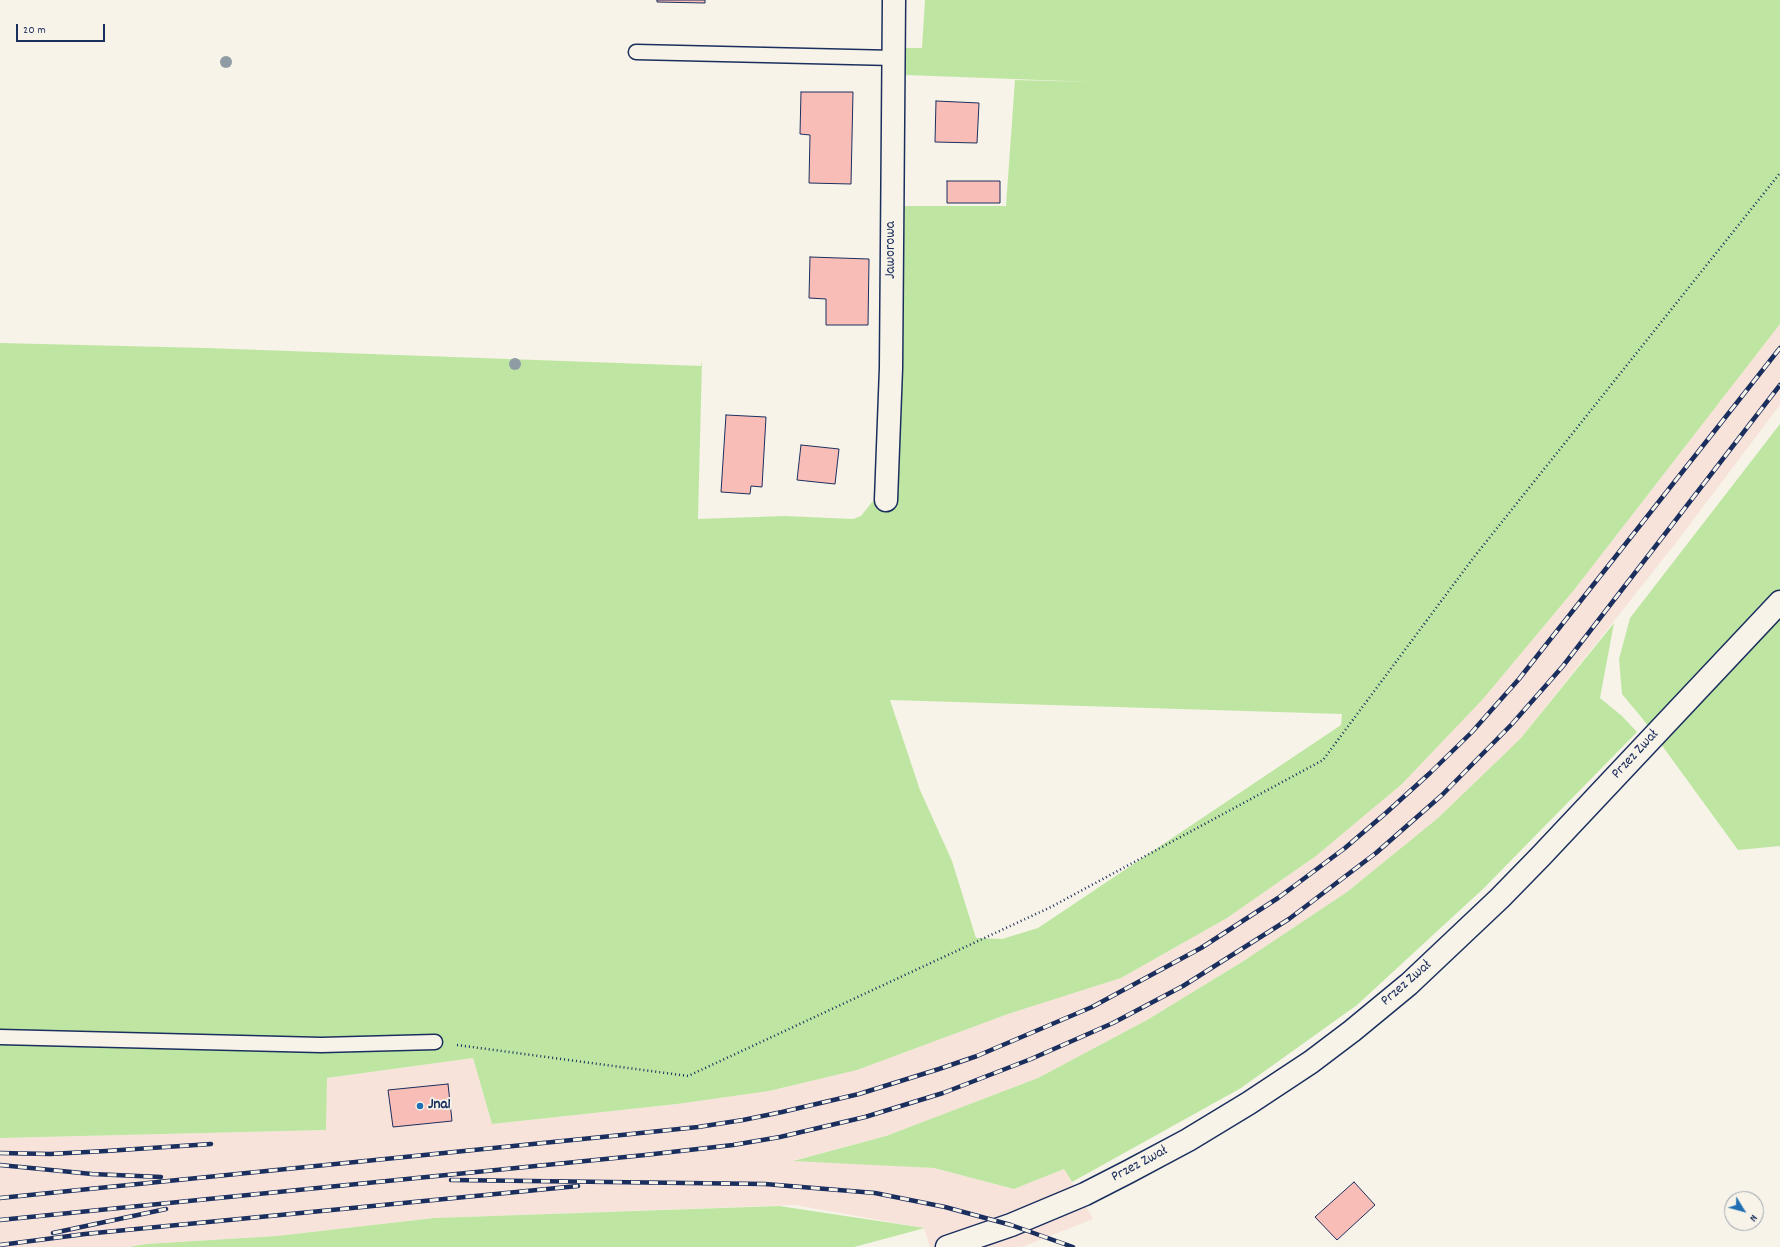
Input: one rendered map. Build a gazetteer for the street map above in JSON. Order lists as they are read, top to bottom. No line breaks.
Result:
{"streets":{"street":["Jaworowa","Przez Zwał"]},"places":["Jna1"],"scale_bar":"20 m","north":"bottom right"}
